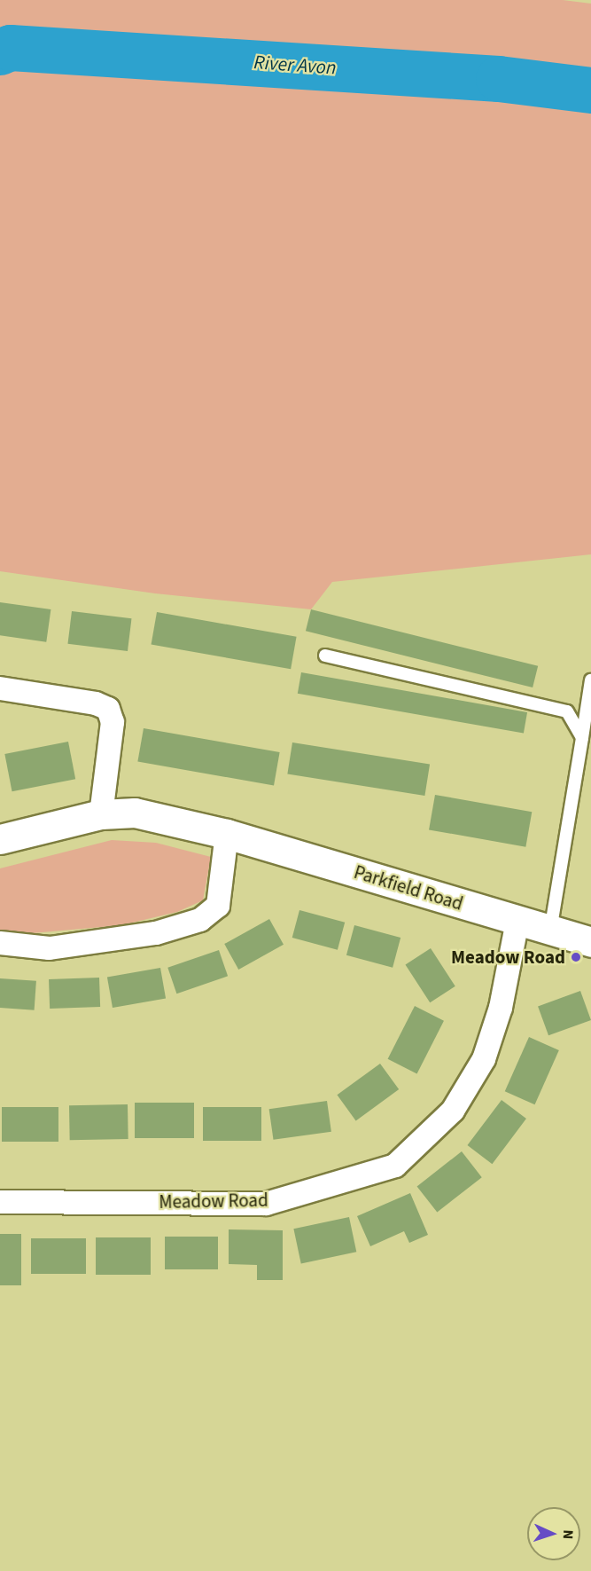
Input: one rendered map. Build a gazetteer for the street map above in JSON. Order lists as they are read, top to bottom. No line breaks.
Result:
{"streets":{"street":["Parkfield Road","Meadow Road"]},"crossings":[["Parkfield Road","Meadow Road"]],"water":["River Avon"],"places":["Meadow Road"],"north":"right"}
